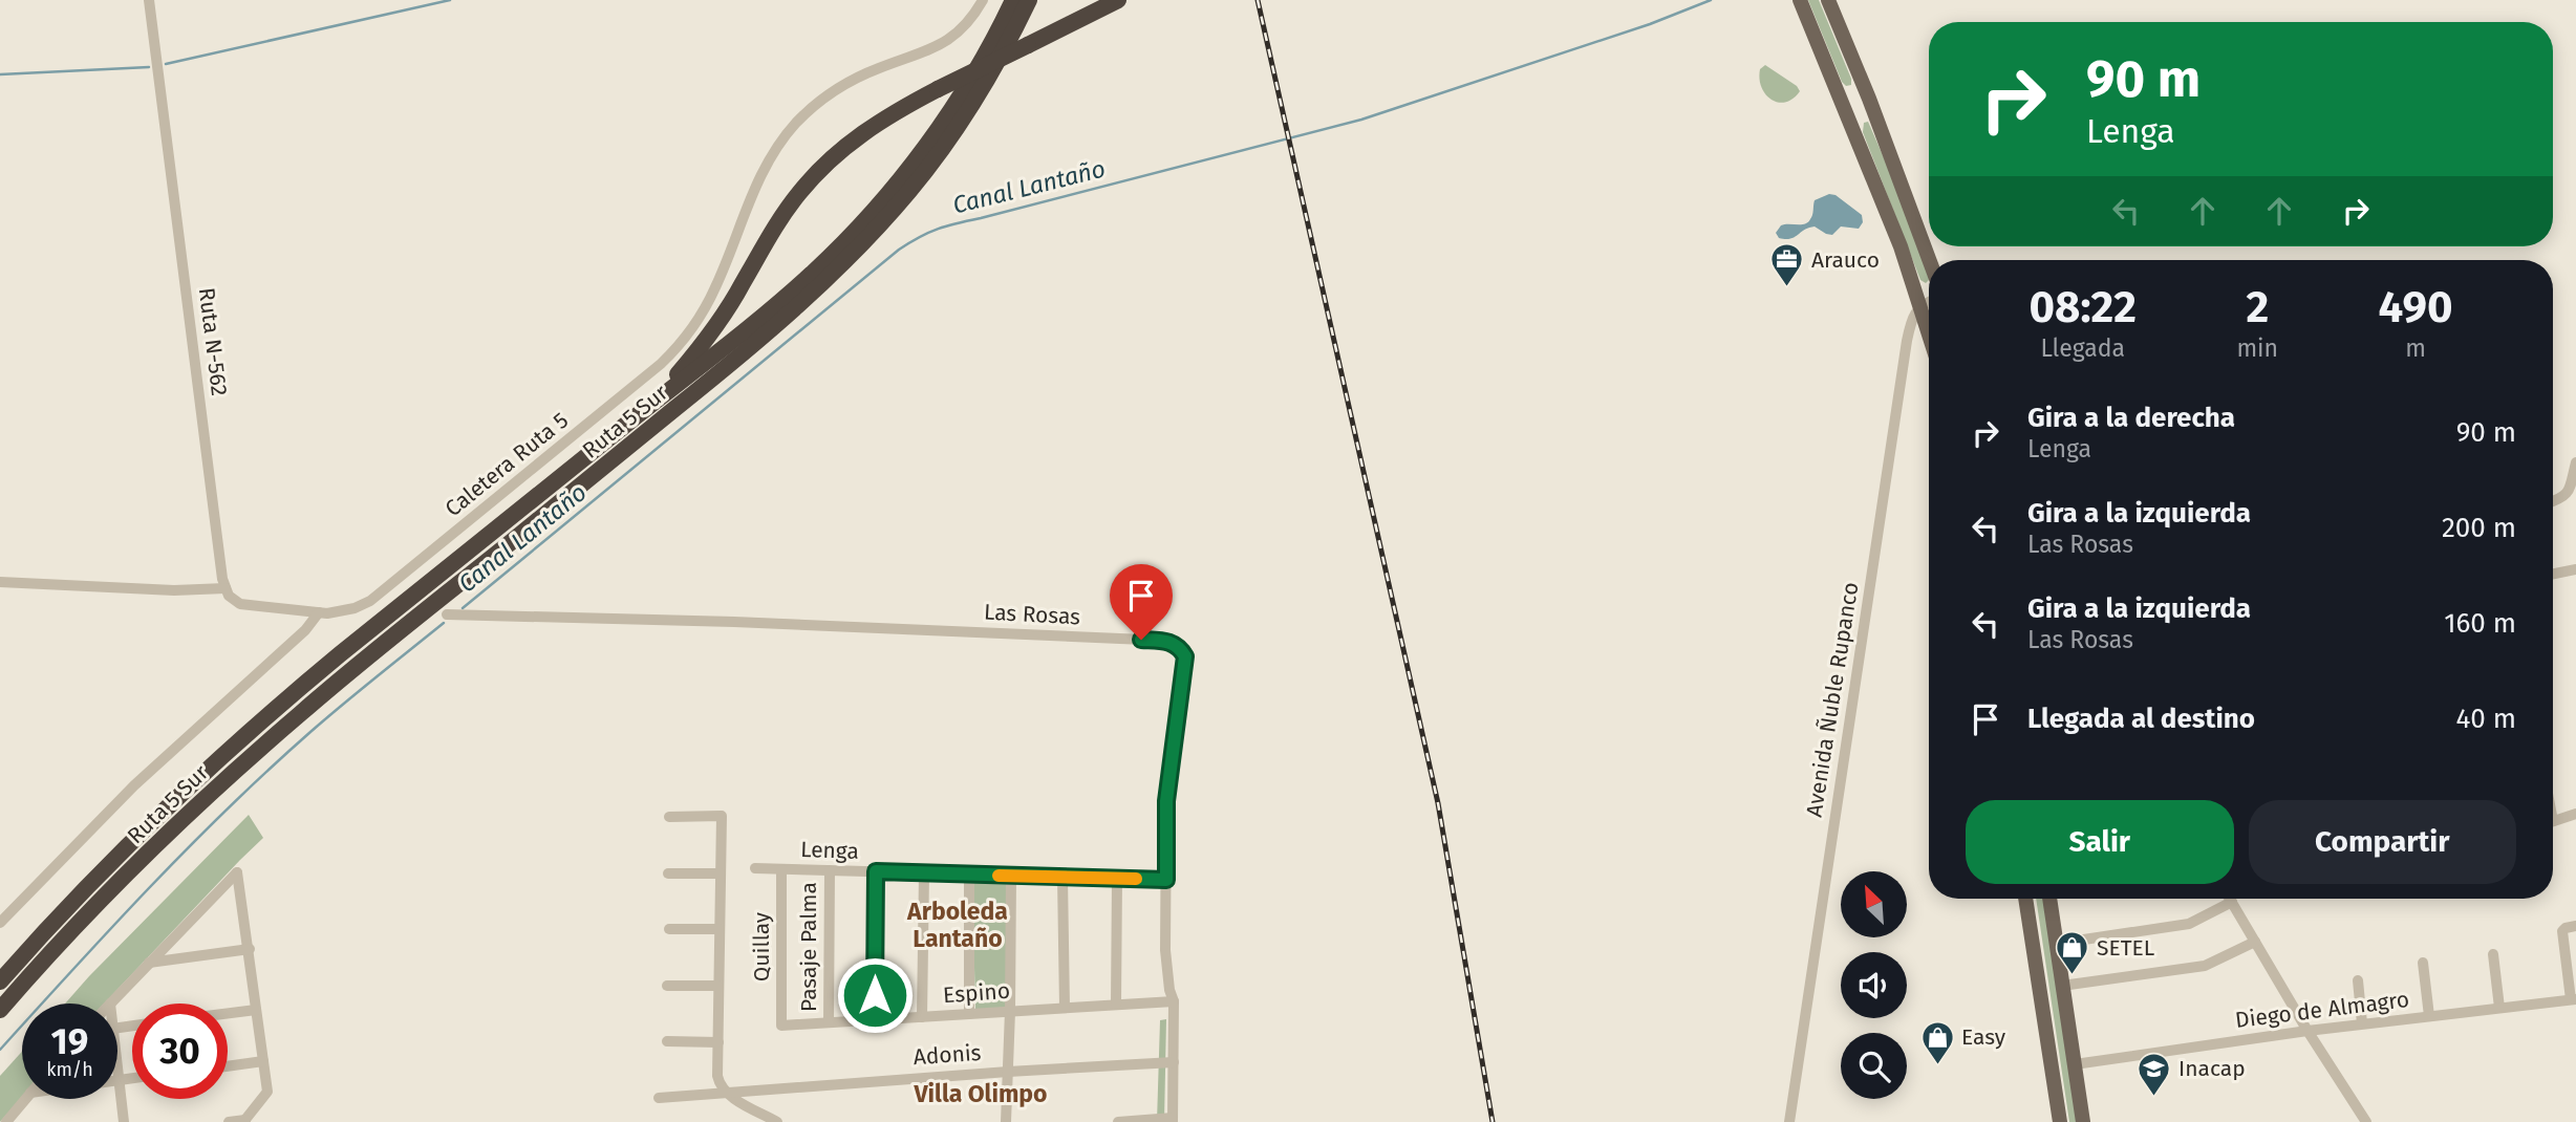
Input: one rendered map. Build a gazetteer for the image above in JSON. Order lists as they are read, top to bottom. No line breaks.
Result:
{"streets":{"highway":["Ruta 5 Sur"],"street":["Ruta N-562","Caletera Ruta 5","Las Rosas","Avenida Ñuble Rupanco","Lenga","Quillay","Pasaje Palma","Espino","Diego de Almagro","Adonis"]},"crossings":[["Las Rosas","Lenga"],["Las Rosas","Espino"],["Las Rosas","Adonis"],["Lenga","Quillay"],["Lenga","Pasaje Palma"],["Quillay","Espino"],["Pasaje Palma","Espino"]],"districts":["Arboleda Lantaño","Villa Olimpo"],"water":["Canal Lantaño"],"places":{"office":["Arauco"],"shop":["SETEL","Easy"],"school or university":["Inacap"]},"north":"top left","page":{"turn":["90 m","Lenga"],"eta":["08:22","Llegada","2","min","490","m"],"list":[{"name":"Gira a la derecha","note":"Lenga","value":"90 m"},{"name":"Gira a la izquierda","note":"Las Rosas","value":"200 m"},{"name":"Gira a la izquierda","note":"Las Rosas","value":"160 m"},{"name":"Llegada al destino","value":"40 m"}],"buttons":["Salir","Compartir"],"speed":"19 km/h","limit":"30"}}
